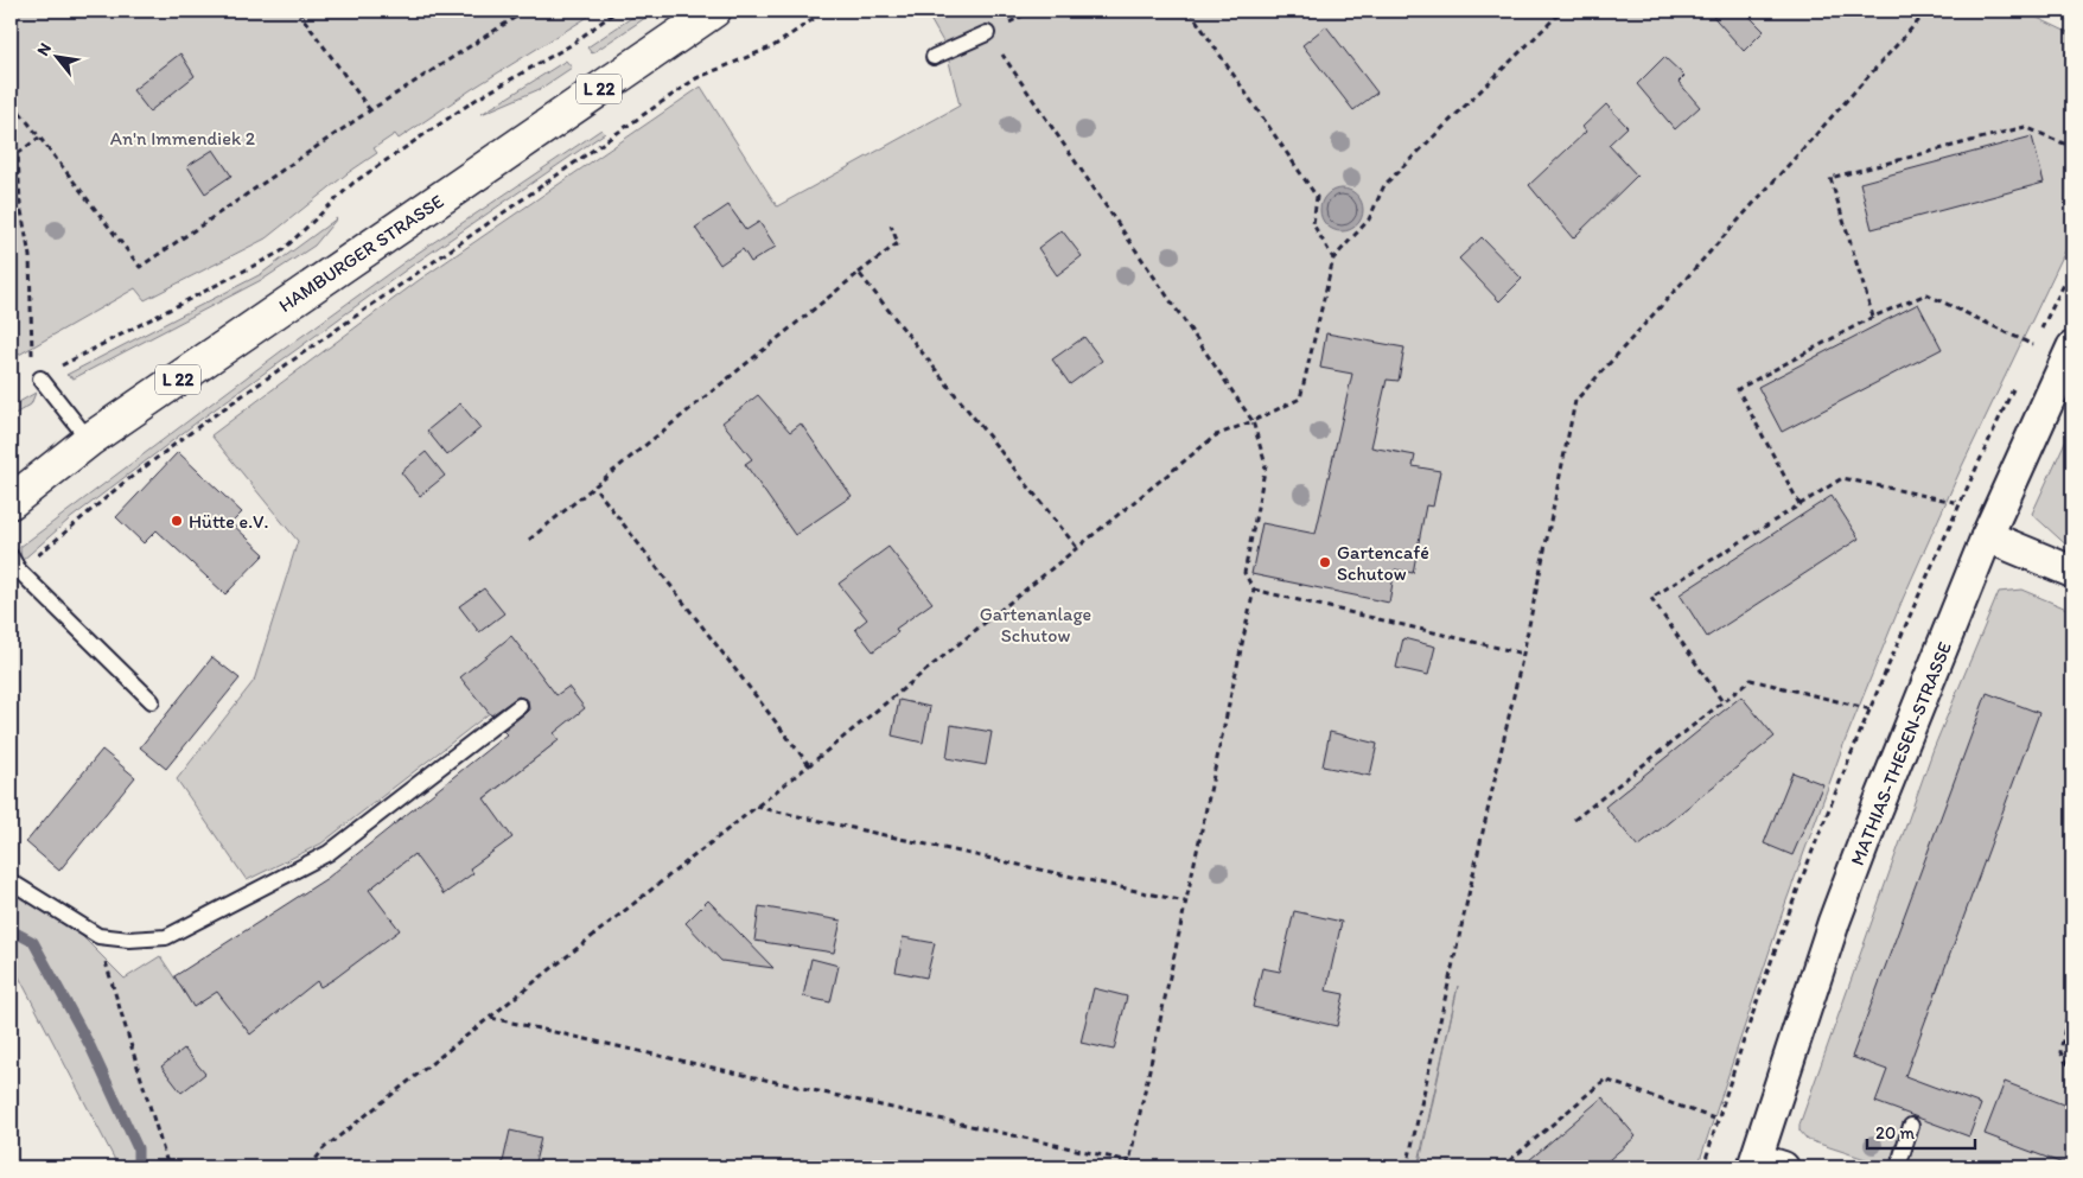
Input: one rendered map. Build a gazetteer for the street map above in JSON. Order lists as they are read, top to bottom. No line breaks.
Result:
{"streets":{"main road":["L 22","HAMBURGER STRASSE"],"street":["MATHIAS-THESEN-STRASSE"]},"parks":["An'n Immendiek 2","Gartenanlage Schutow"],"places":["Hütte e.V.","Gartencafé Schutow"],"scale_bar":"20 m","north":"top left"}
